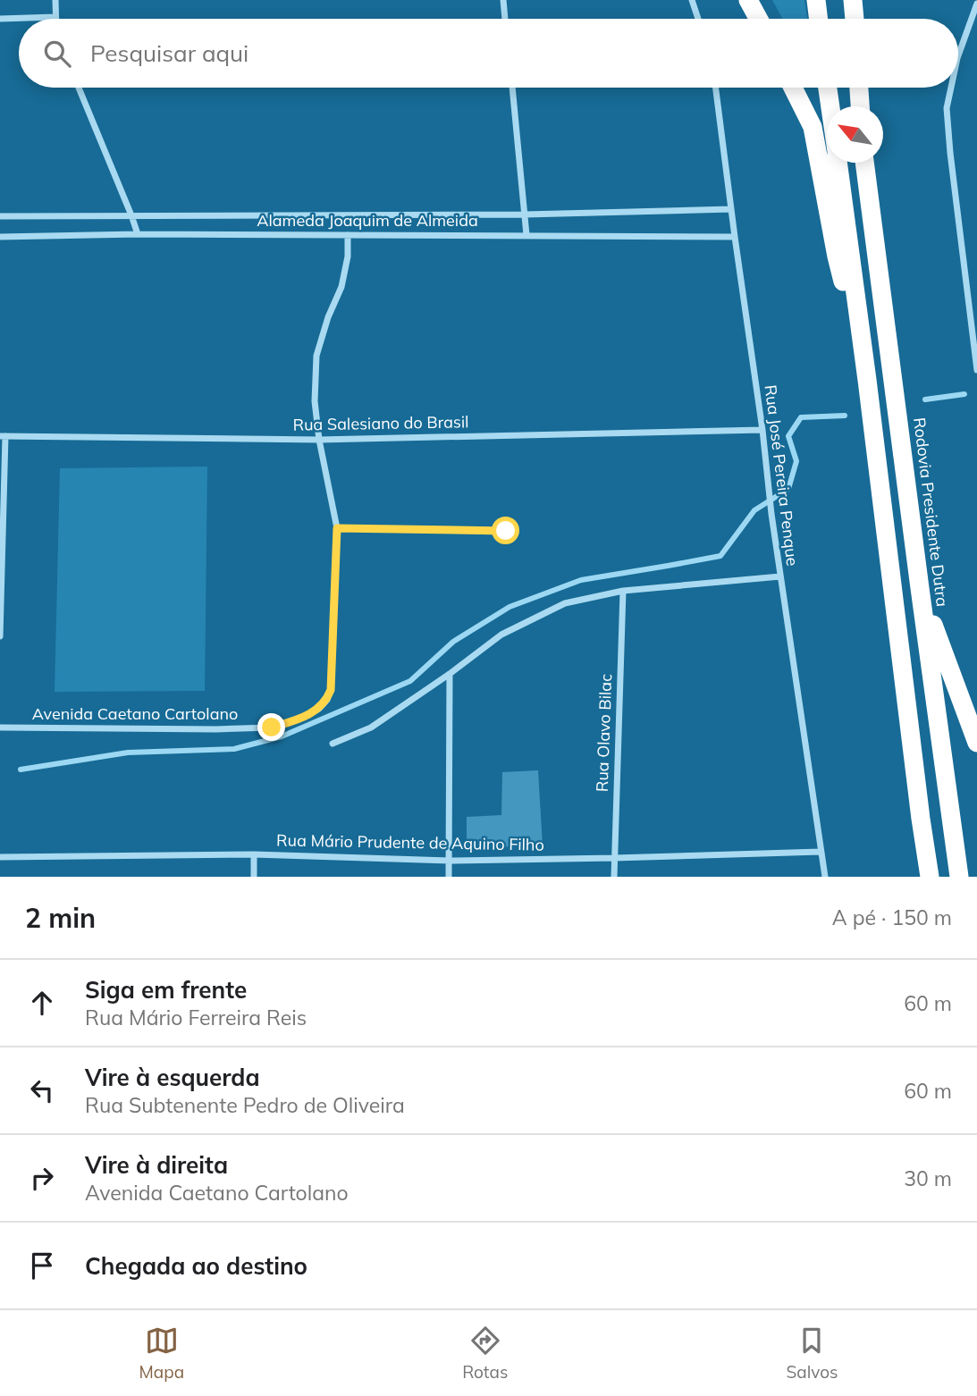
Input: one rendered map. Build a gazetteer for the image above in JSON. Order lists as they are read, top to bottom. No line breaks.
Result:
{"streets":{"highway":["Rodovia Presidente Dutra"],"street":["Alameda Joaquim de Almeida","Rua Salesiano do Brasil","Rua José Pereira Penque","Avenida Caetano Cartolano","Rua Olavo Bilac","Rua Mário Prudente de Aquino Filho"]},"crossings":[["Alameda Joaquim de Almeida","Rua José Pereira Penque"],["Rua Salesiano do Brasil","Rua José Pereira Penque"],["Rua José Pereira Penque","Rua Mário Prudente de Aquino Filho"],["Rua Olavo Bilac","Rua Mário Prudente de Aquino Filho"]],"north":"top left","page":{"search":"Pesquisar aqui","heading":["2 min","A pé · 150 m"],"list":[["Siga em frente","Rua Mário Ferreira Reis","60 m"],["Vire à esquerda","Rua Subtenente Pedro de Oliveira","60 m"],["Vire à direita","Avenida Caetano Cartolano","30 m"],"Chegada ao destino"],"nav":["Mapa","Rotas","Salvos"]}}
